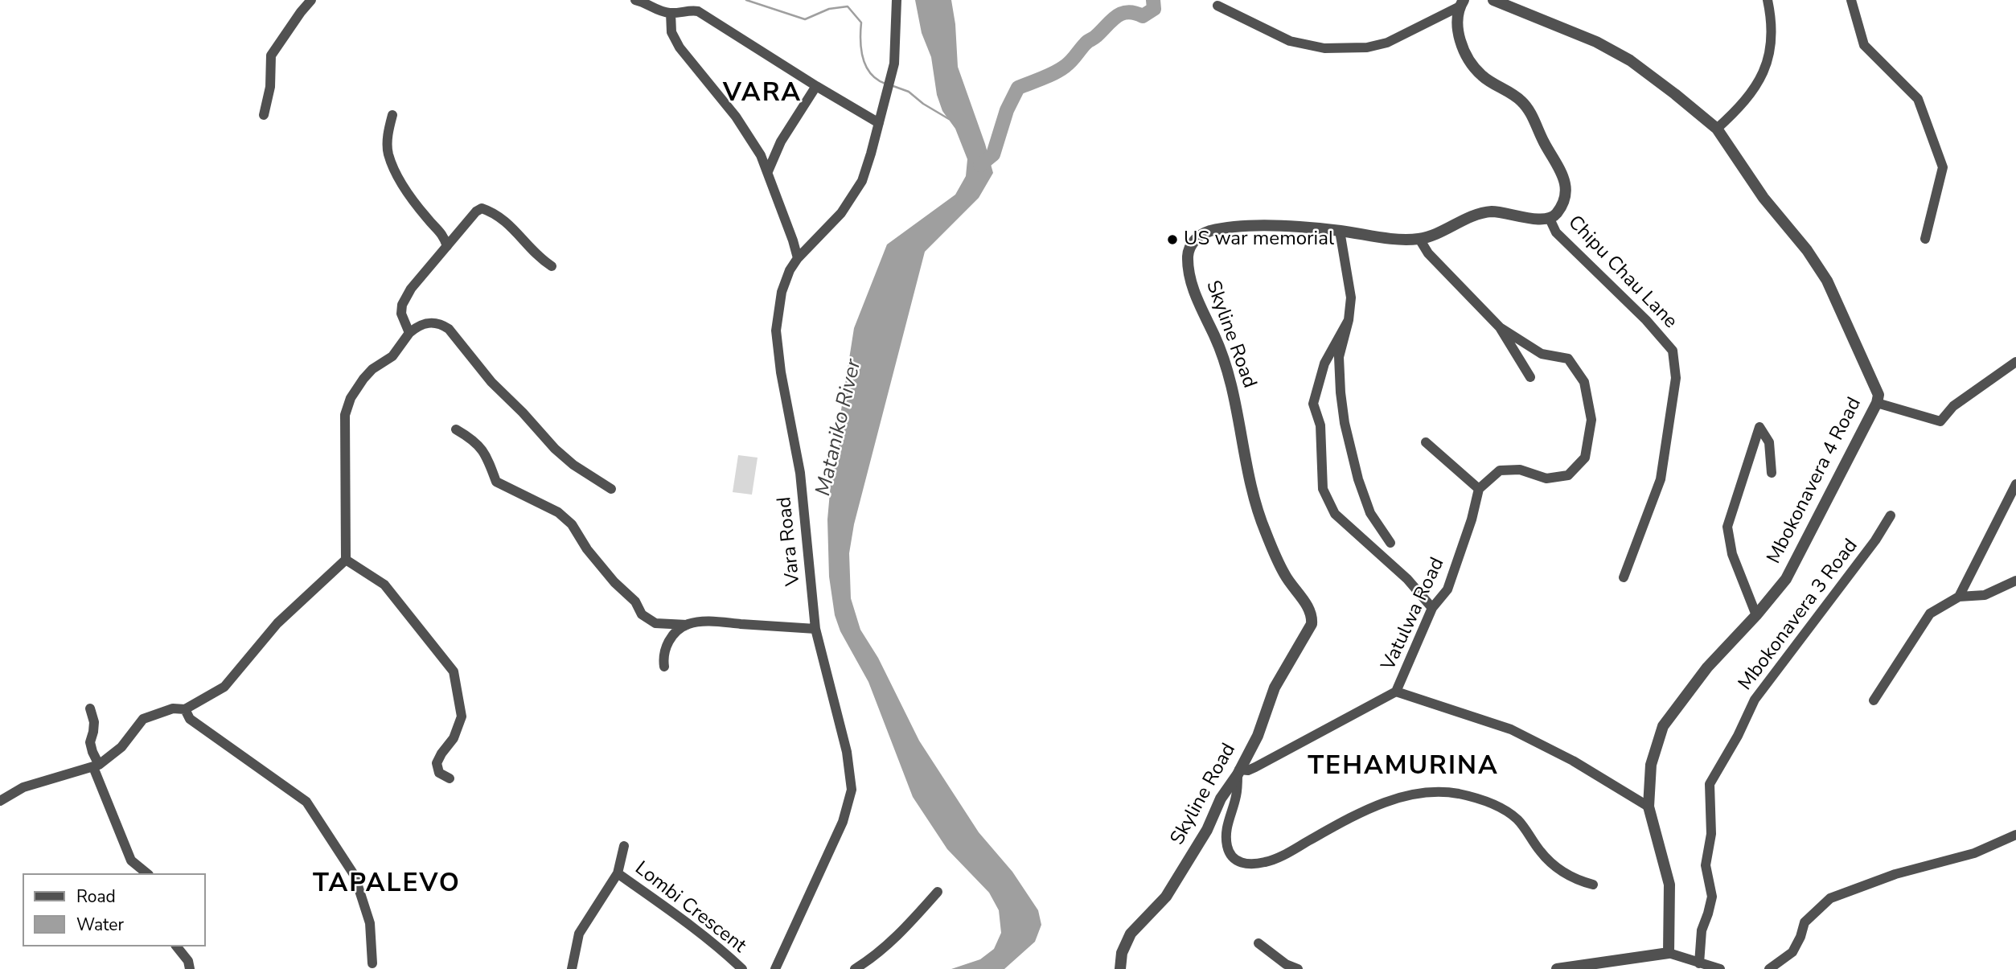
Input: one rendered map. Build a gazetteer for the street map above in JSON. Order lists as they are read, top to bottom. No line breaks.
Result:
{"streets":{"street":["Chipu Chau Lane","Skyline Road","Mbokonavera 4 Road","Vara Road","Vatulwa Road","Mbokonavera 3 Road","Lombi Crescent"]},"crossings":[["Chipu Chau Lane","Skyline Road"]],"districts":["VARA","TEHAMURINA","TAPALEVO"],"water":["Mataniko River"],"places":["US war memorial"],"legend":["Road","Water"]}
